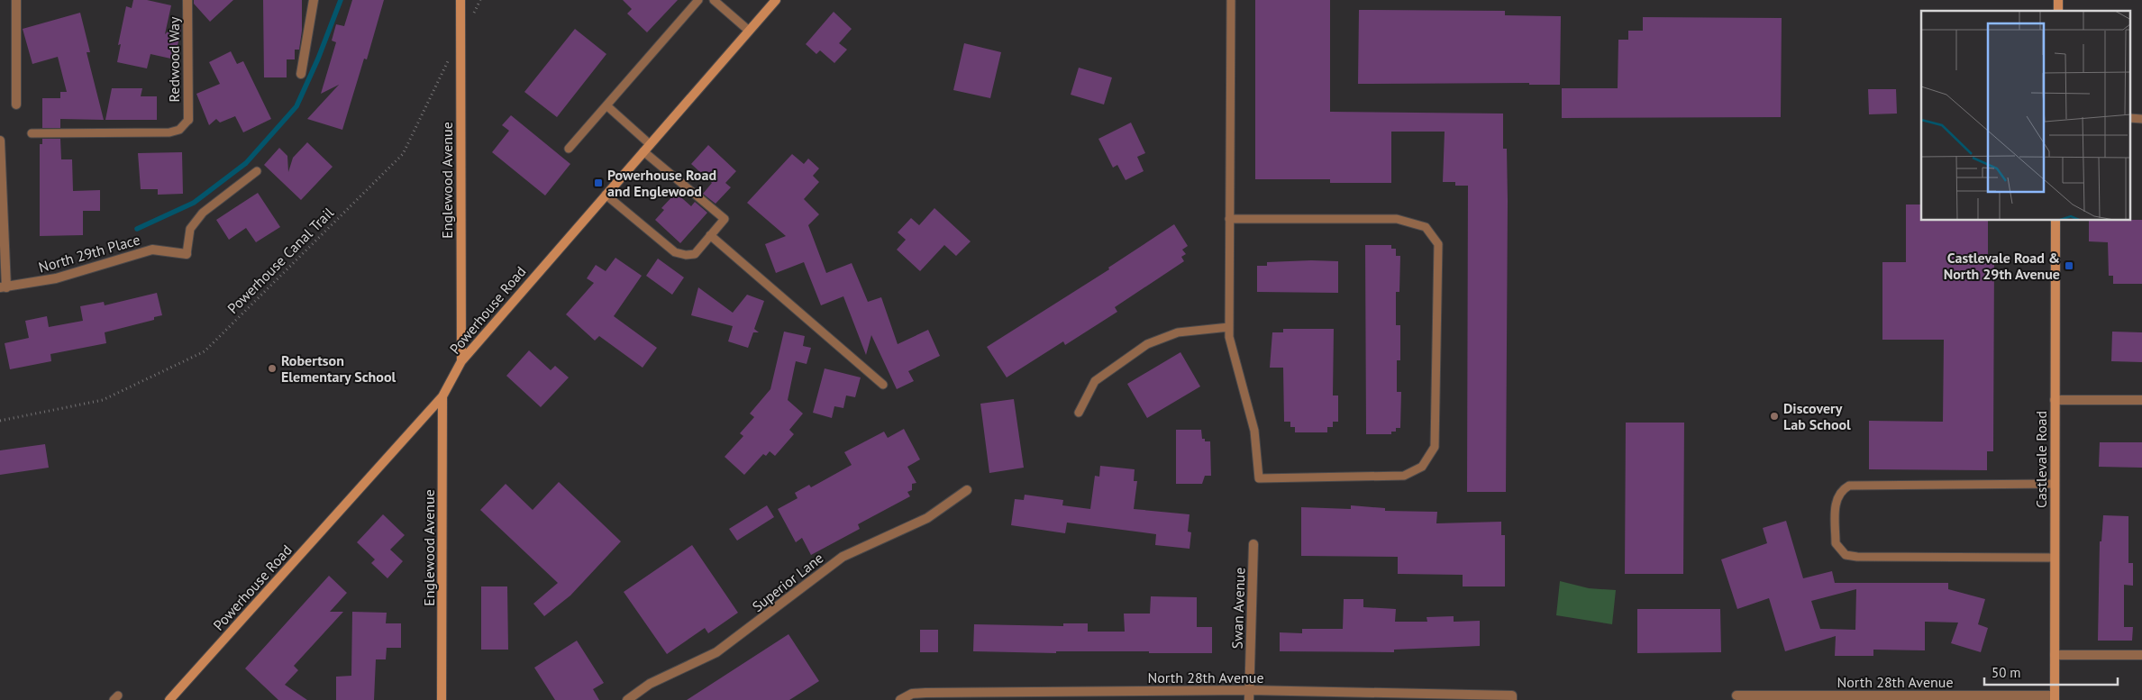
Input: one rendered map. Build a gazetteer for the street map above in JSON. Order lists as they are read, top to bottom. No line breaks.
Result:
{"streets":{"street":["Redwood Way","Englewood Avenue","North 29th Place","Powerhouse Road","Castlevale Road","Superior Lane","Swan Avenue","North 28th Avenue"],"path":["Powerhouse Canal Trail"]},"crossings":[["Englewood Avenue","Powerhouse Canal Trail"],["Englewood Avenue","Powerhouse Road"],["Castlevale Road","North 28th Avenue"],["Swan Avenue","North 28th Avenue"]],"places":{"transit":["Powerhouse Road and Englewood","Castlevale Road & North 29th Avenue"],"other":["Robertson Elementary School","Discovery Lab School"]},"scale_bar":"50 m"}
